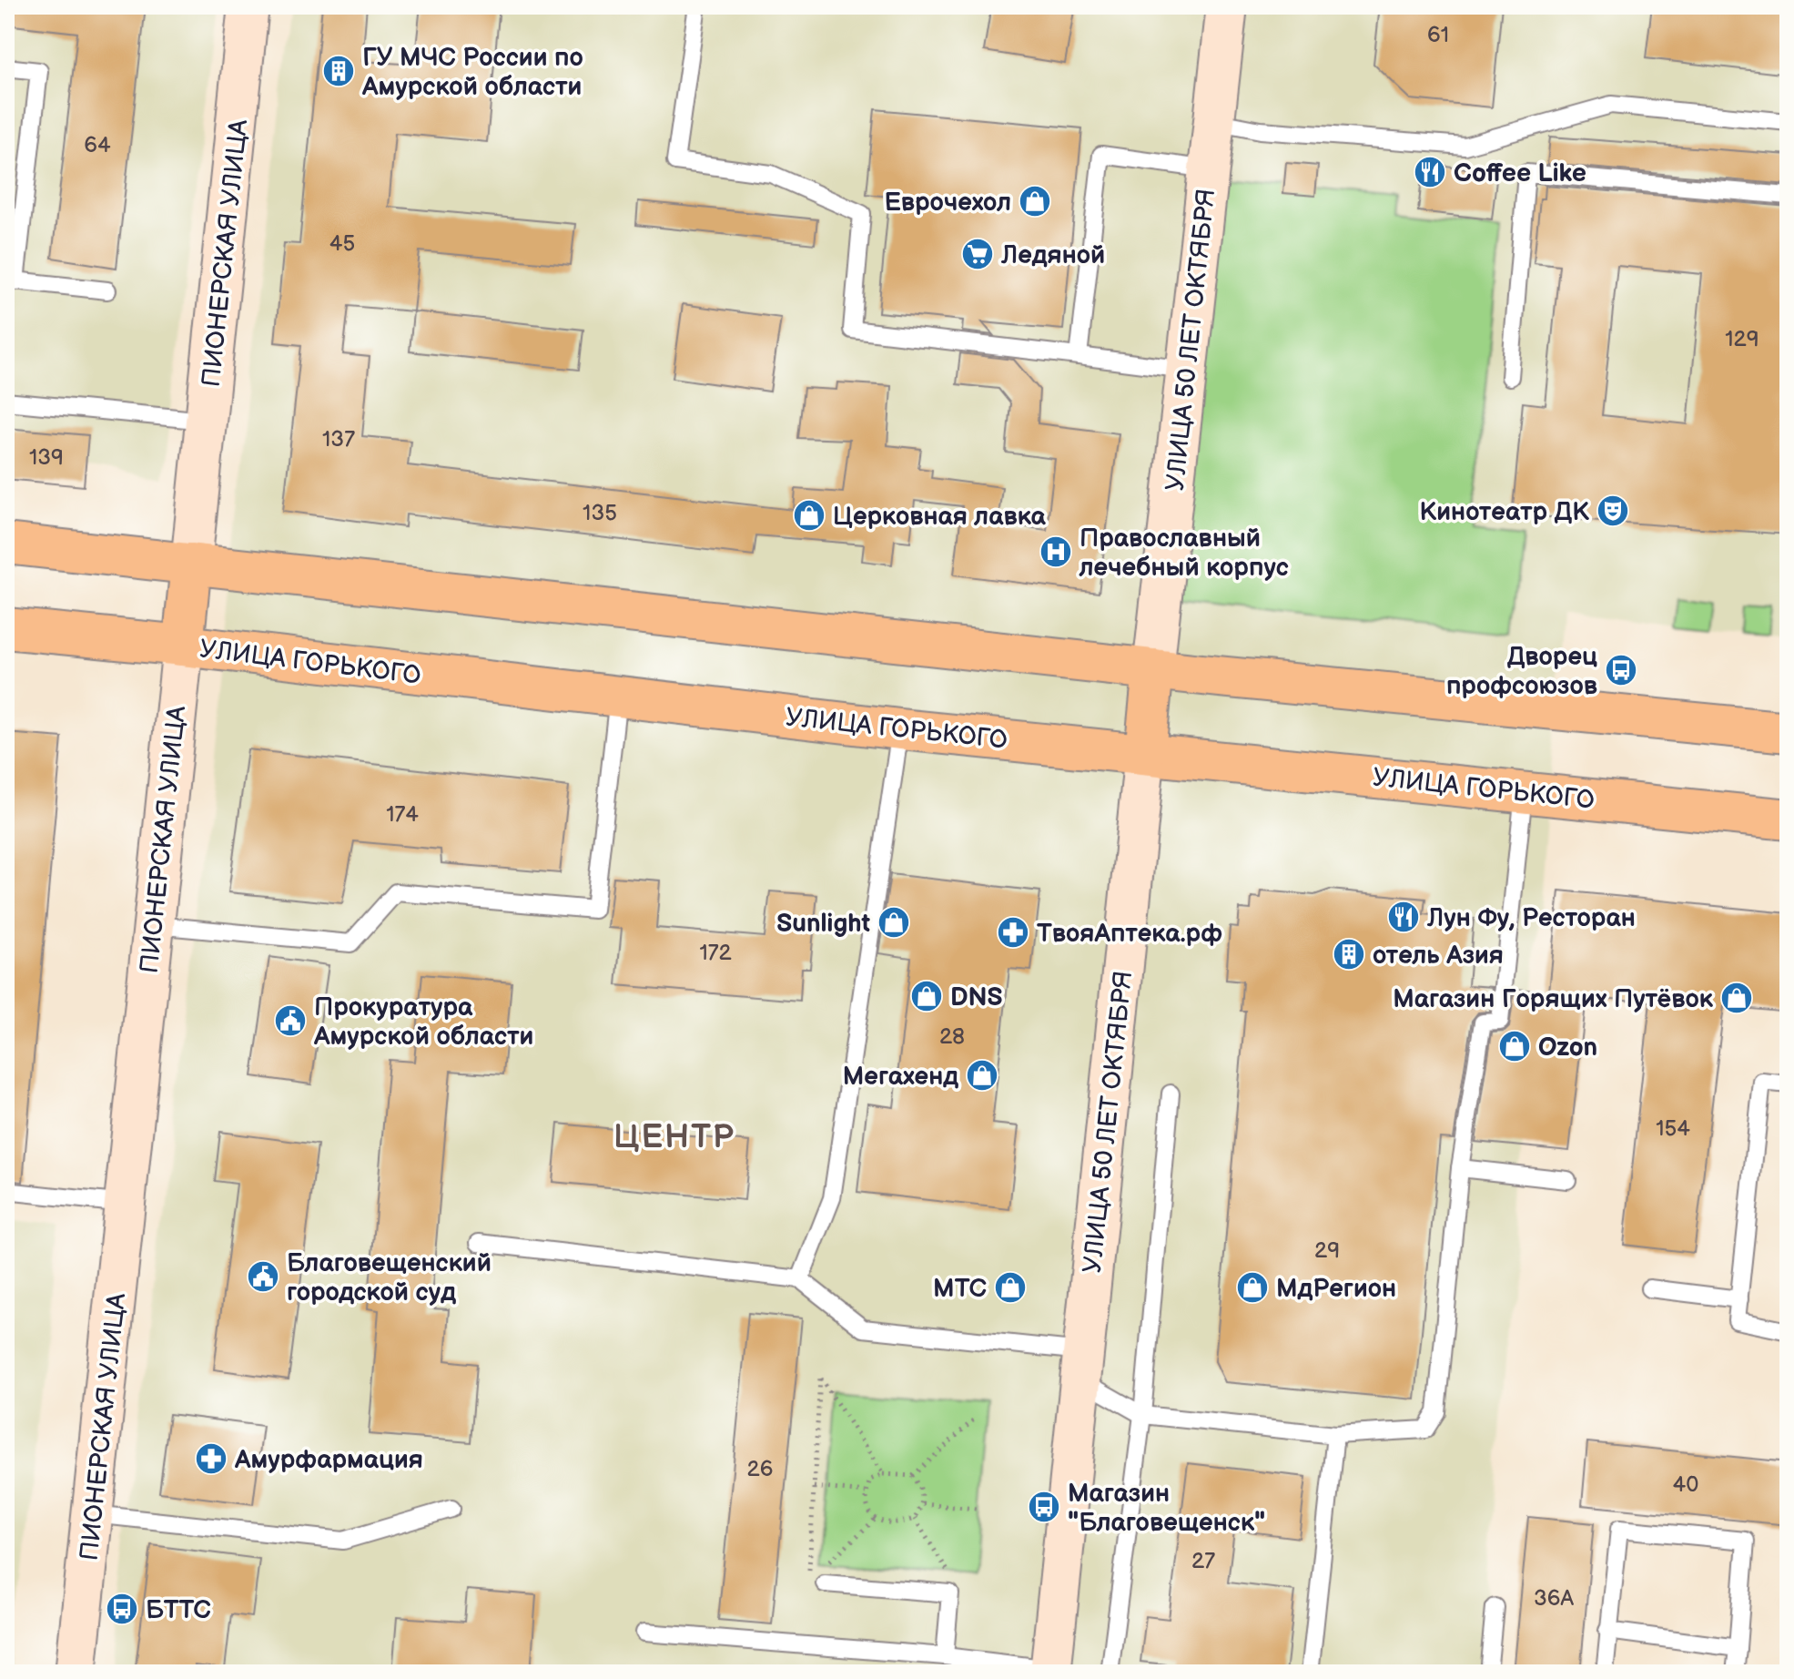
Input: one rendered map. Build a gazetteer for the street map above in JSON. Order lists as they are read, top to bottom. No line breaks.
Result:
{"streets":{"main road":["ПИОНЕРСКАЯ УЛИЦА","УЛИЦА 50 ЛЕТ ОКТЯБРЯ","УЛИЦА ГОРЬКОГО"]},"crossings":[["ПИОНЕРСКАЯ УЛИЦА","УЛИЦА ГОРЬКОГО"],["УЛИЦА 50 ЛЕТ ОКТЯБРЯ","УЛИЦА ГОРЬКОГО"]],"districts":["ЦЕНТР"],"places":{"building":["ГУ МЧС России по Амурской области","отель Азия"],"restaurant":["Coffee Like","Лун Фу, Ресторан"],"shop":["Еврочехол","Церковная лавка","Sunlight","DNS","Магазин Горящих Путёвок","Ozon","Мегахенд","МТС","МдРегион"],"supermarket":["Ледяной"],"theatre":["Кинотеатр ДК"],"hospital":["Православный лечебный корпус"],"bus stop":["Дворец профсоюзов","Магазин \"Благовещенск\"","БТТС"],"pharmacy":["ТвояАптека.рф","Амурфармация"],"public building":["Прокуратура Амурской области","Благовещенский городской суд"]},"house_numbers":["61","64","45","129","137","139","135","174","172","28","154","29","26","40","27","36А"]}
